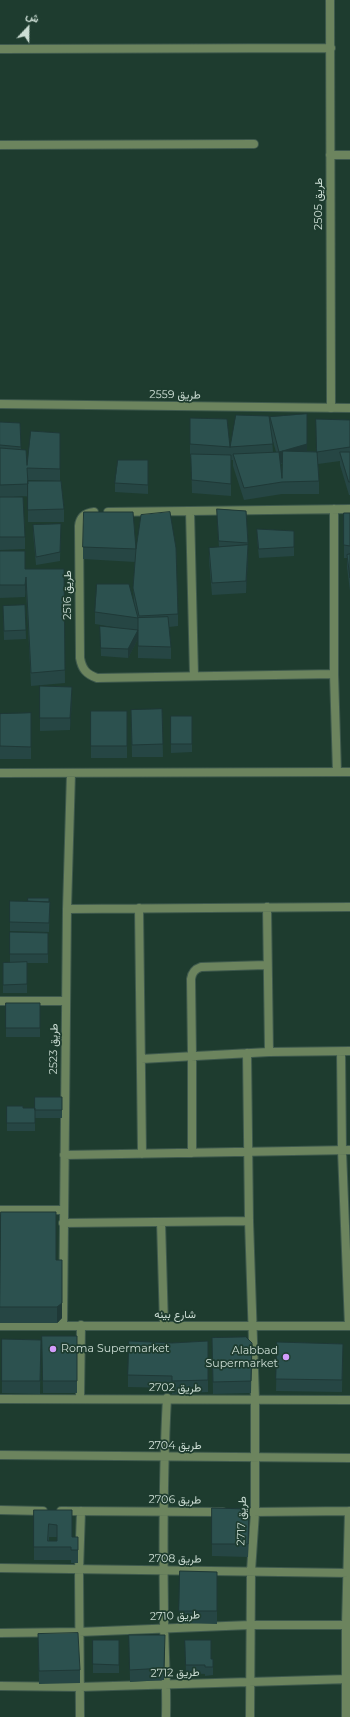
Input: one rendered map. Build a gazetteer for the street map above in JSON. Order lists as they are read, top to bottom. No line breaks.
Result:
{"streets":{"street":["طريق 2505","طريق 2559","طريق 2516","طريق 2523","شارع بينه","طريق 2702","طريق 2704","طريق 2706","طريق 2717","طريق 2708","طريق 2710","طريق 2712"]},"crossings":[["طريق 2505","طريق 2559"],["طريق 2523","شارع بينه"],["شارع بينه","طريق 2717"],["طريق 2702","طريق 2717"],["طريق 2704","طريق 2717"],["طريق 2706","طريق 2717"],["طريق 2717","طريق 2708"],["طريق 2717","طريق 2710"],["طريق 2717","طريق 2712"]],"places":["Roma Supermarket","Alabbad Supermarket"],"north":"top"}
